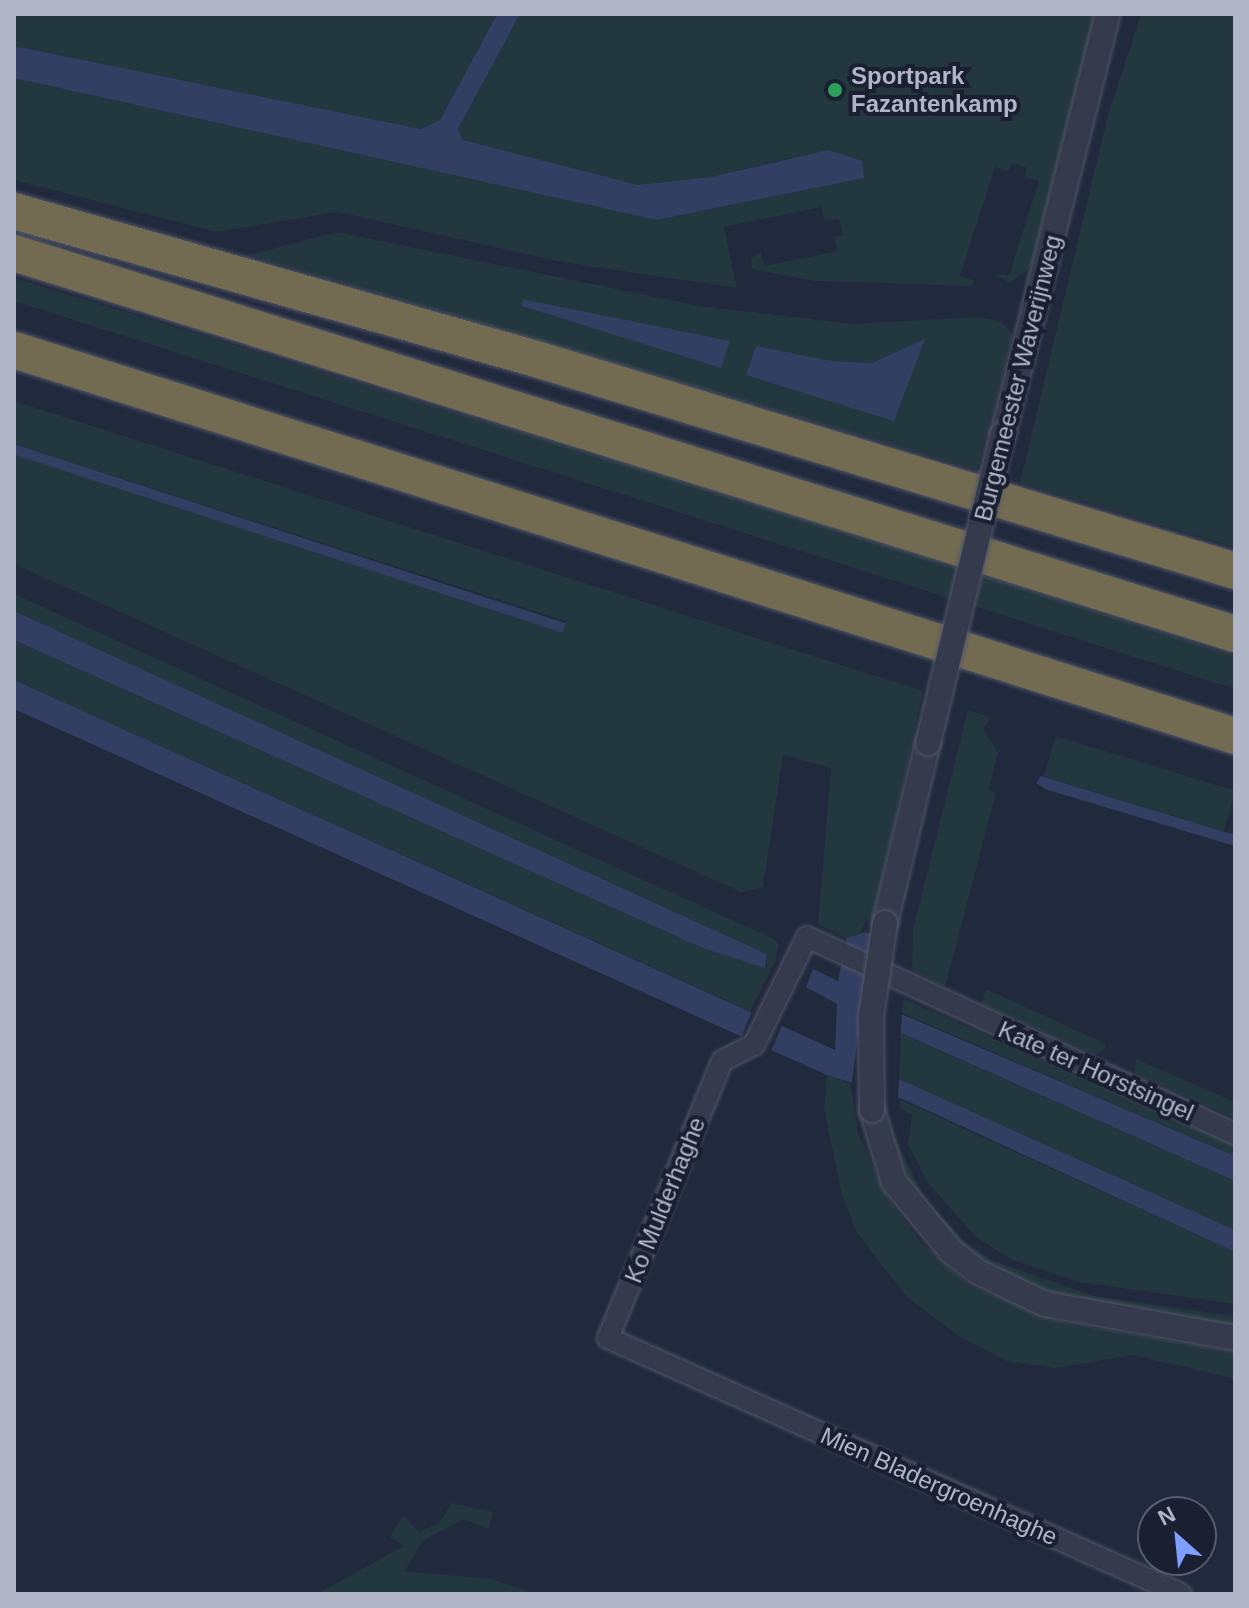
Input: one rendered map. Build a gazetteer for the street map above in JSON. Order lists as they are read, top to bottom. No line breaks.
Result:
{"streets":{"street":["Burgemeester Waverijnweg","Kate ter Horstsingel","Ko Mulderhaghe","Mien Bladergroenhaghe"]},"crossings":[["Kate ter Horstsingel","Ko Mulderhaghe"],["Ko Mulderhaghe","Mien Bladergroenhaghe"]],"places":["Sportpark Fazantenkamp"],"north":"top left"}
